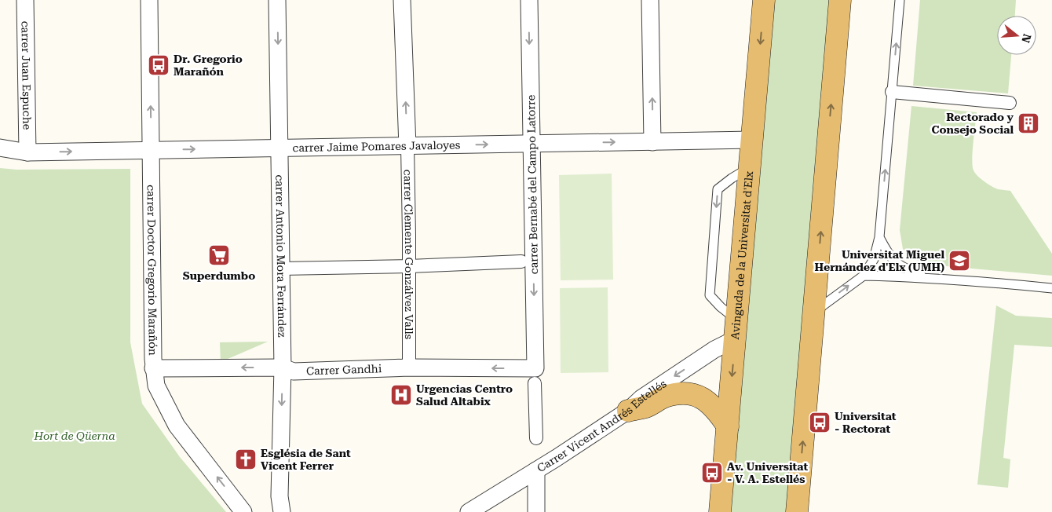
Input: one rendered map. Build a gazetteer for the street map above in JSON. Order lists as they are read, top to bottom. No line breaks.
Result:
{"streets":{"highway":["Avinguda de la Universitat d'Elx"],"street":["carrer Juan Espuche","carrer Jaime Pomares Javaloyes","carrer Bernabé del Campo Latorre","carrer Clemente Gonzálvez Valls","carrer Antonio Mora Ferrández","carrer Doctor Gregorio Marañón","Carrer Gandhi","Carrer Vicent Andrés Estellés"]},"crossings":[["carrer Juan Espuche","carrer Jaime Pomares Javaloyes"],["carrer Jaime Pomares Javaloyes","carrer Bernabé del Campo Latorre"],["carrer Jaime Pomares Javaloyes","carrer Clemente Gonzálvez Valls"],["carrer Jaime Pomares Javaloyes","carrer Antonio Mora Ferrández"],["carrer Jaime Pomares Javaloyes","Avinguda de la Universitat d'Elx"],["carrer Jaime Pomares Javaloyes","carrer Doctor Gregorio Marañón"],["carrer Bernabé del Campo Latorre","Carrer Gandhi"],["carrer Clemente Gonzálvez Valls","Carrer Gandhi"],["carrer Antonio Mora Ferrández","Carrer Gandhi"],["Avinguda de la Universitat d'Elx","Carrer Vicent Andrés Estellés"],["carrer Doctor Gregorio Marañón","Carrer Gandhi"]],"one_way":["carrer Jaime Pomares Javaloyes","carrer Clemente Gonzálvez Valls","carrer Antonio Mora Ferrández","carrer Doctor Gregorio Marañón","Carrer Vicent Andrés Estellés"],"parks":["Hort de Qüerna"],"places":{"bus stop":["Dr. Gregorio Marañón","Universitat - Rectorat","Av. Universitat - V. A. Estellés"],"building":["Rectorado y Consejo Social"],"supermarket":["Superdumbo"],"school or university":["Universitat Miguel Hernández d'Elx (UMH)"],"hospital":["Urgencias Centro Salud Altabix"],"church":["Església de Sant Vicent Ferrer"]},"north":"right"}
